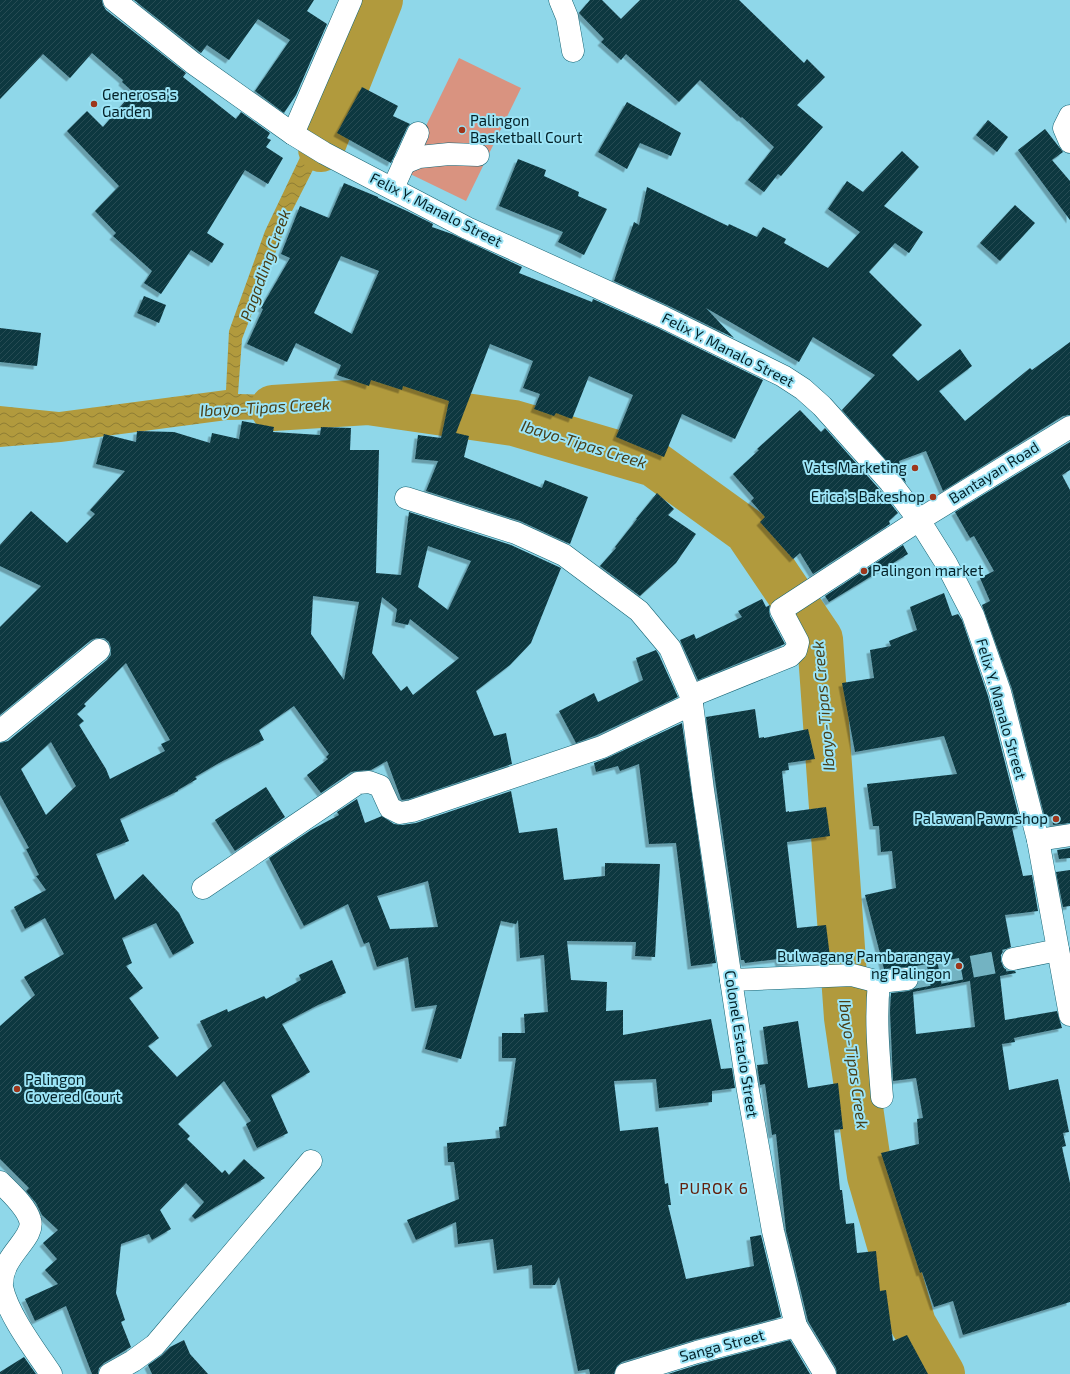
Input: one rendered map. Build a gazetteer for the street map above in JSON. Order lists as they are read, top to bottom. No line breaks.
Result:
{"streets":{"street":["Felix Y. Manalo Street","Bantayan Road","Colonel Estacio Street","Sanga Street"]},"crossings":[["Felix Y. Manalo Street","Bantayan Road"],["Bantayan Road","Colonel Estacio Street"],["Colonel Estacio Street","Sanga Street"]],"districts":["PUROK 6"],"water":["Pagadling Creek","Ibayo-Tipas Creek"],"places":["Generosa's Garden","Palingon Basketball Court","Vats Marketing","Erica's Bakeshop","Palingon market","Palawan Pawnshop","Bulwagang Pambarangay ng Palingon","Palingon Covered Court"]}
